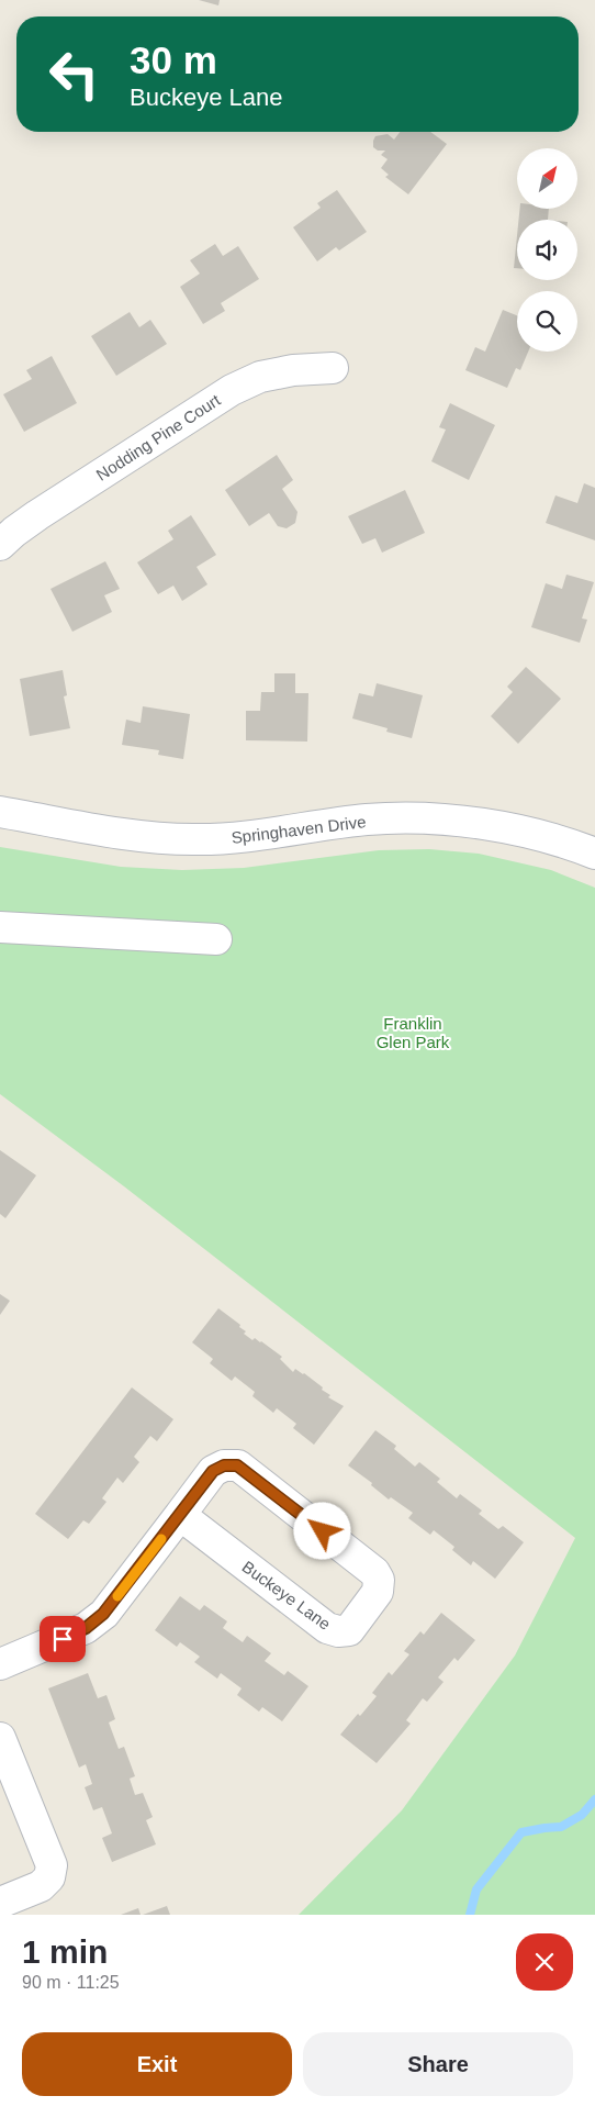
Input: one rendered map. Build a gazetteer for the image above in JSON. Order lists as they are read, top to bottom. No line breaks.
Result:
{"streets":{"street":["Nodding Pine Court","Springhaven Drive","Buckeye Lane"]},"parks":["Franklin Glen Park"],"north":"top right","page":{"turn":["30 m","Buckeye Lane"],"heading":["1 min","90 m · 11:25"],"buttons":["Exit","Share"]}}
